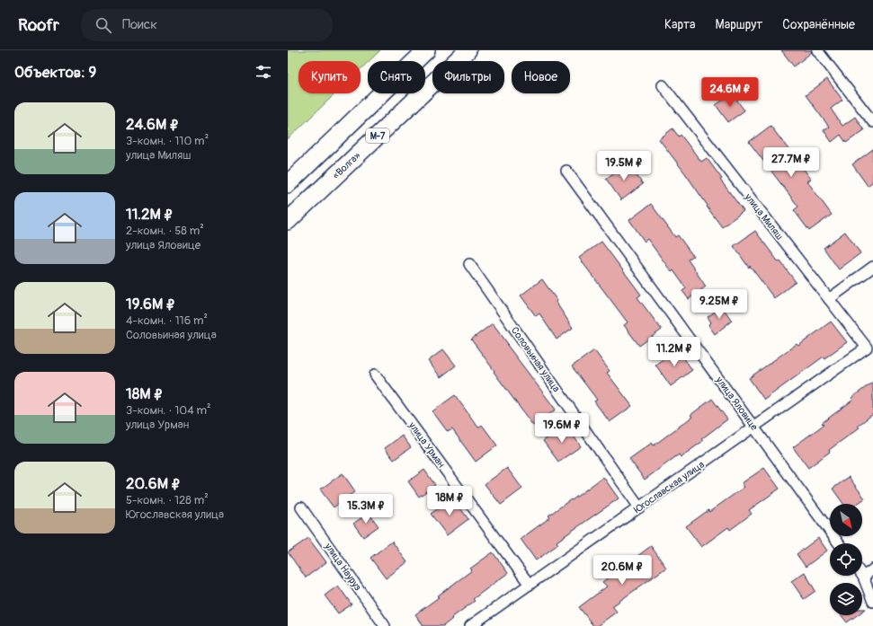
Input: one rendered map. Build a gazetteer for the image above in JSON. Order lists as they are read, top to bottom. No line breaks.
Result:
{"streets":{"highway":["М-7","«Волга»"],"street":["улица Миляш","Соловьиная улица","улица Яловице","улица Урман","Югославская улица","улица Науруз"]},"crossings":[["улица Миляш","Югославская улица"],["Соловьиная улица","Югославская улица"],["улица Яловице","Югославская улица"],["улица Урман","Югославская улица"]],"north":"bottom right","page":{"header":"Roofr","search":"Поиск","nav":["Карта","Маршрут","Сохранённые"],"heading":"Объектов: 9","chip":["Купить","Снять","Фильтры","Новое"],"price":["24.6M ₽","27.7M ₽","19.5M ₽","9.25M ₽","11.2M ₽","19.6M ₽","18M ₽","15.3M ₽","20.6M ₽"],"list":[{"name":"24.6M ₽","note":"3-комн. · 110 m² · улица Миляш"},{"name":"11.2M ₽","note":"2-комн. · 58 m² · улица Яловице"},{"name":"19.6M ₽","note":"4-комн. · 116 m² · Соловьиная улица"},{"name":"18M ₽","note":"3-комн. · 104 m² · улица Урман"},{"name":"20.6M ₽","note":"5-комн. · 128 m² · Югославская улица"}]}}
